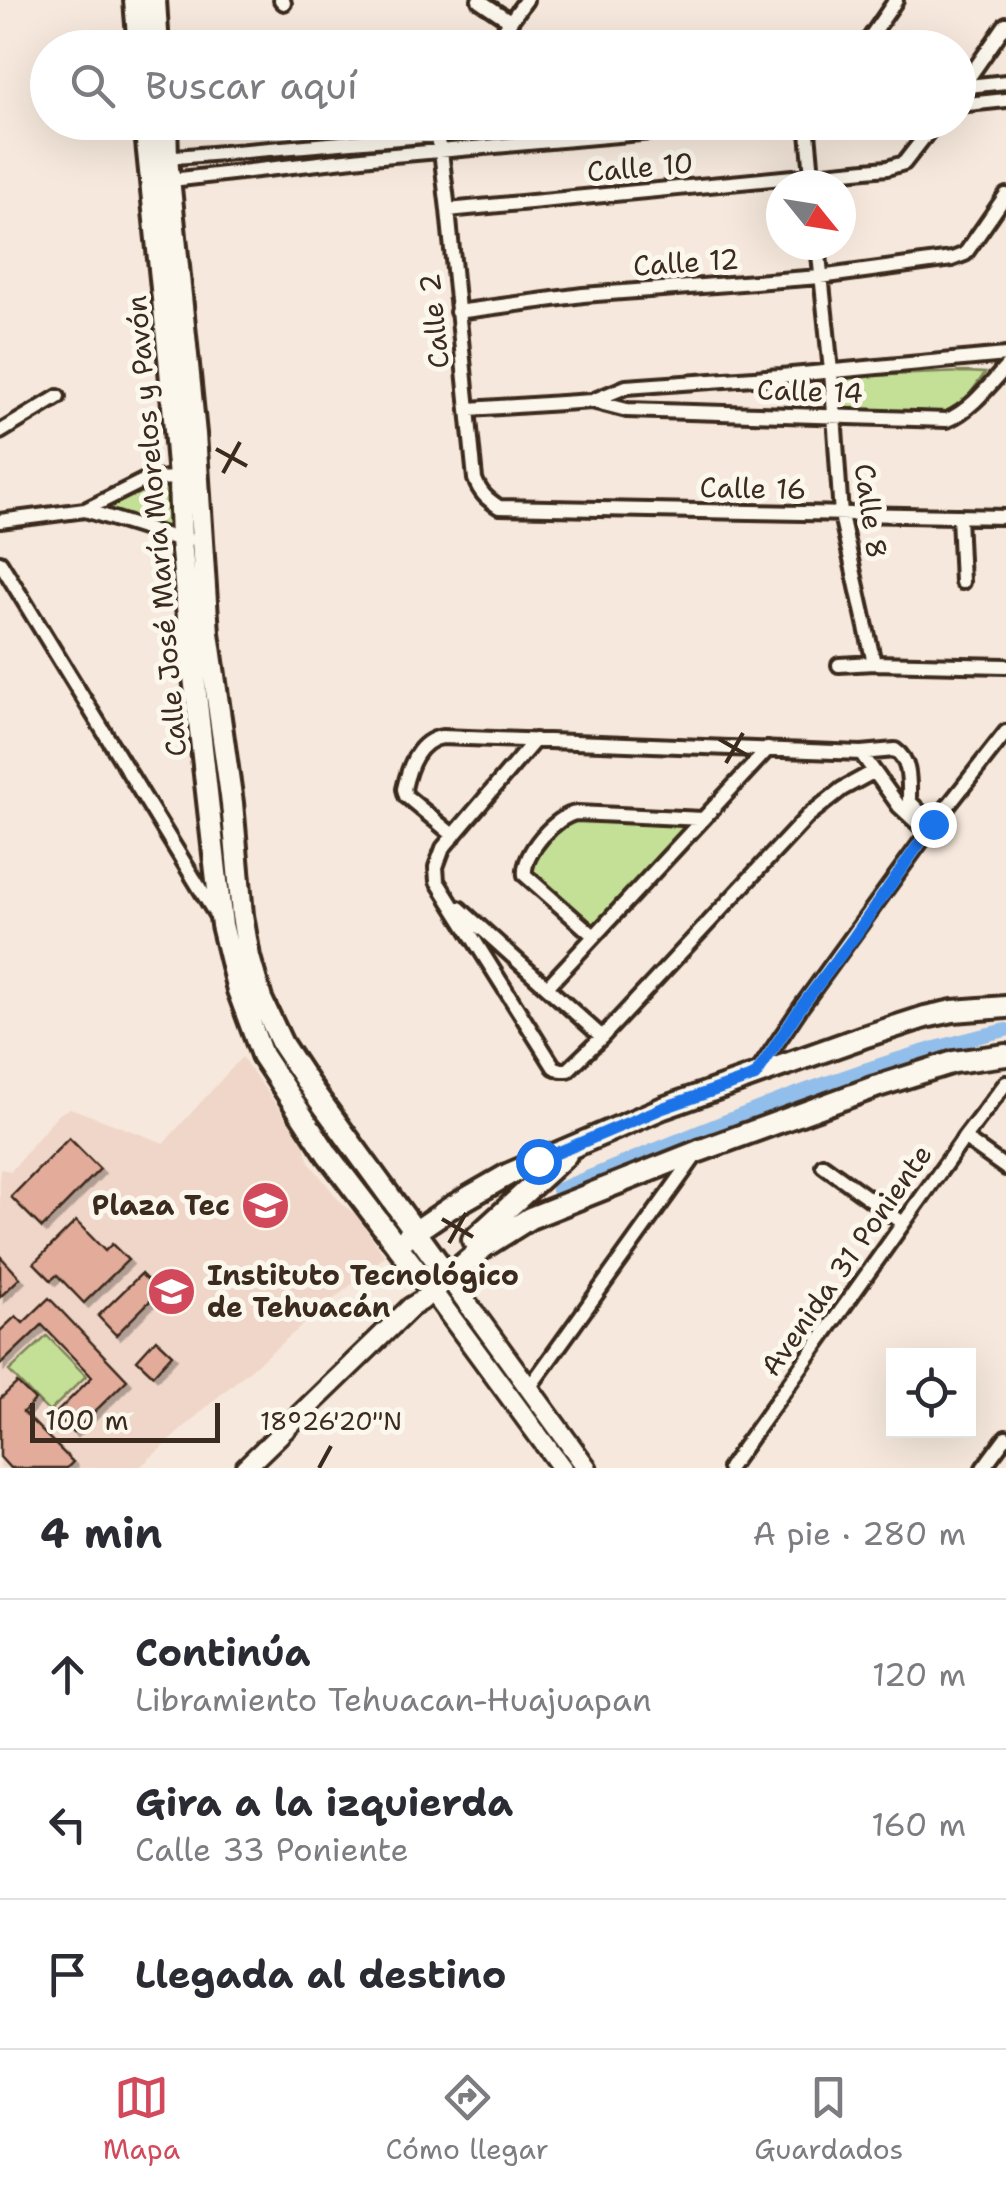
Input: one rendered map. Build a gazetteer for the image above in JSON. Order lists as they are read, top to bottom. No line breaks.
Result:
{"streets":{"main road":["Calle José María Morelos y Pavón"],"street":["Calle 10","Calle 12","Calle 2","Calle 14","Calle 16","Calle 8","Avenida 31 Poniente"]},"crossings":[["Calle 10","Calle 2"],["Calle 12","Calle 2"],["Calle 12","Calle 8"],["Calle 2","Calle 14"],["Calle 2","Calle 16"],["Calle 14","Calle 8"],["Calle 16","Calle 8"]],"places":{"school or university":["Plaza Tec","Instituto Tecnológico de Tehuacán"]},"scale_bar":"100 m","north":"bottom right","page":{"search":"Buscar aquí","scale":"100 m","heading":["4 min","A pie · 280 m"],"list":[["Continúa","Libramiento Tehuacan-Huajuapan","120 m"],["Gira a la izquierda","Calle 33 Poniente","160 m"],"Llegada al destino"],"nav":["Mapa","Cómo llegar","Guardados"]},"coordinates":["18°26'20\"N"]}
